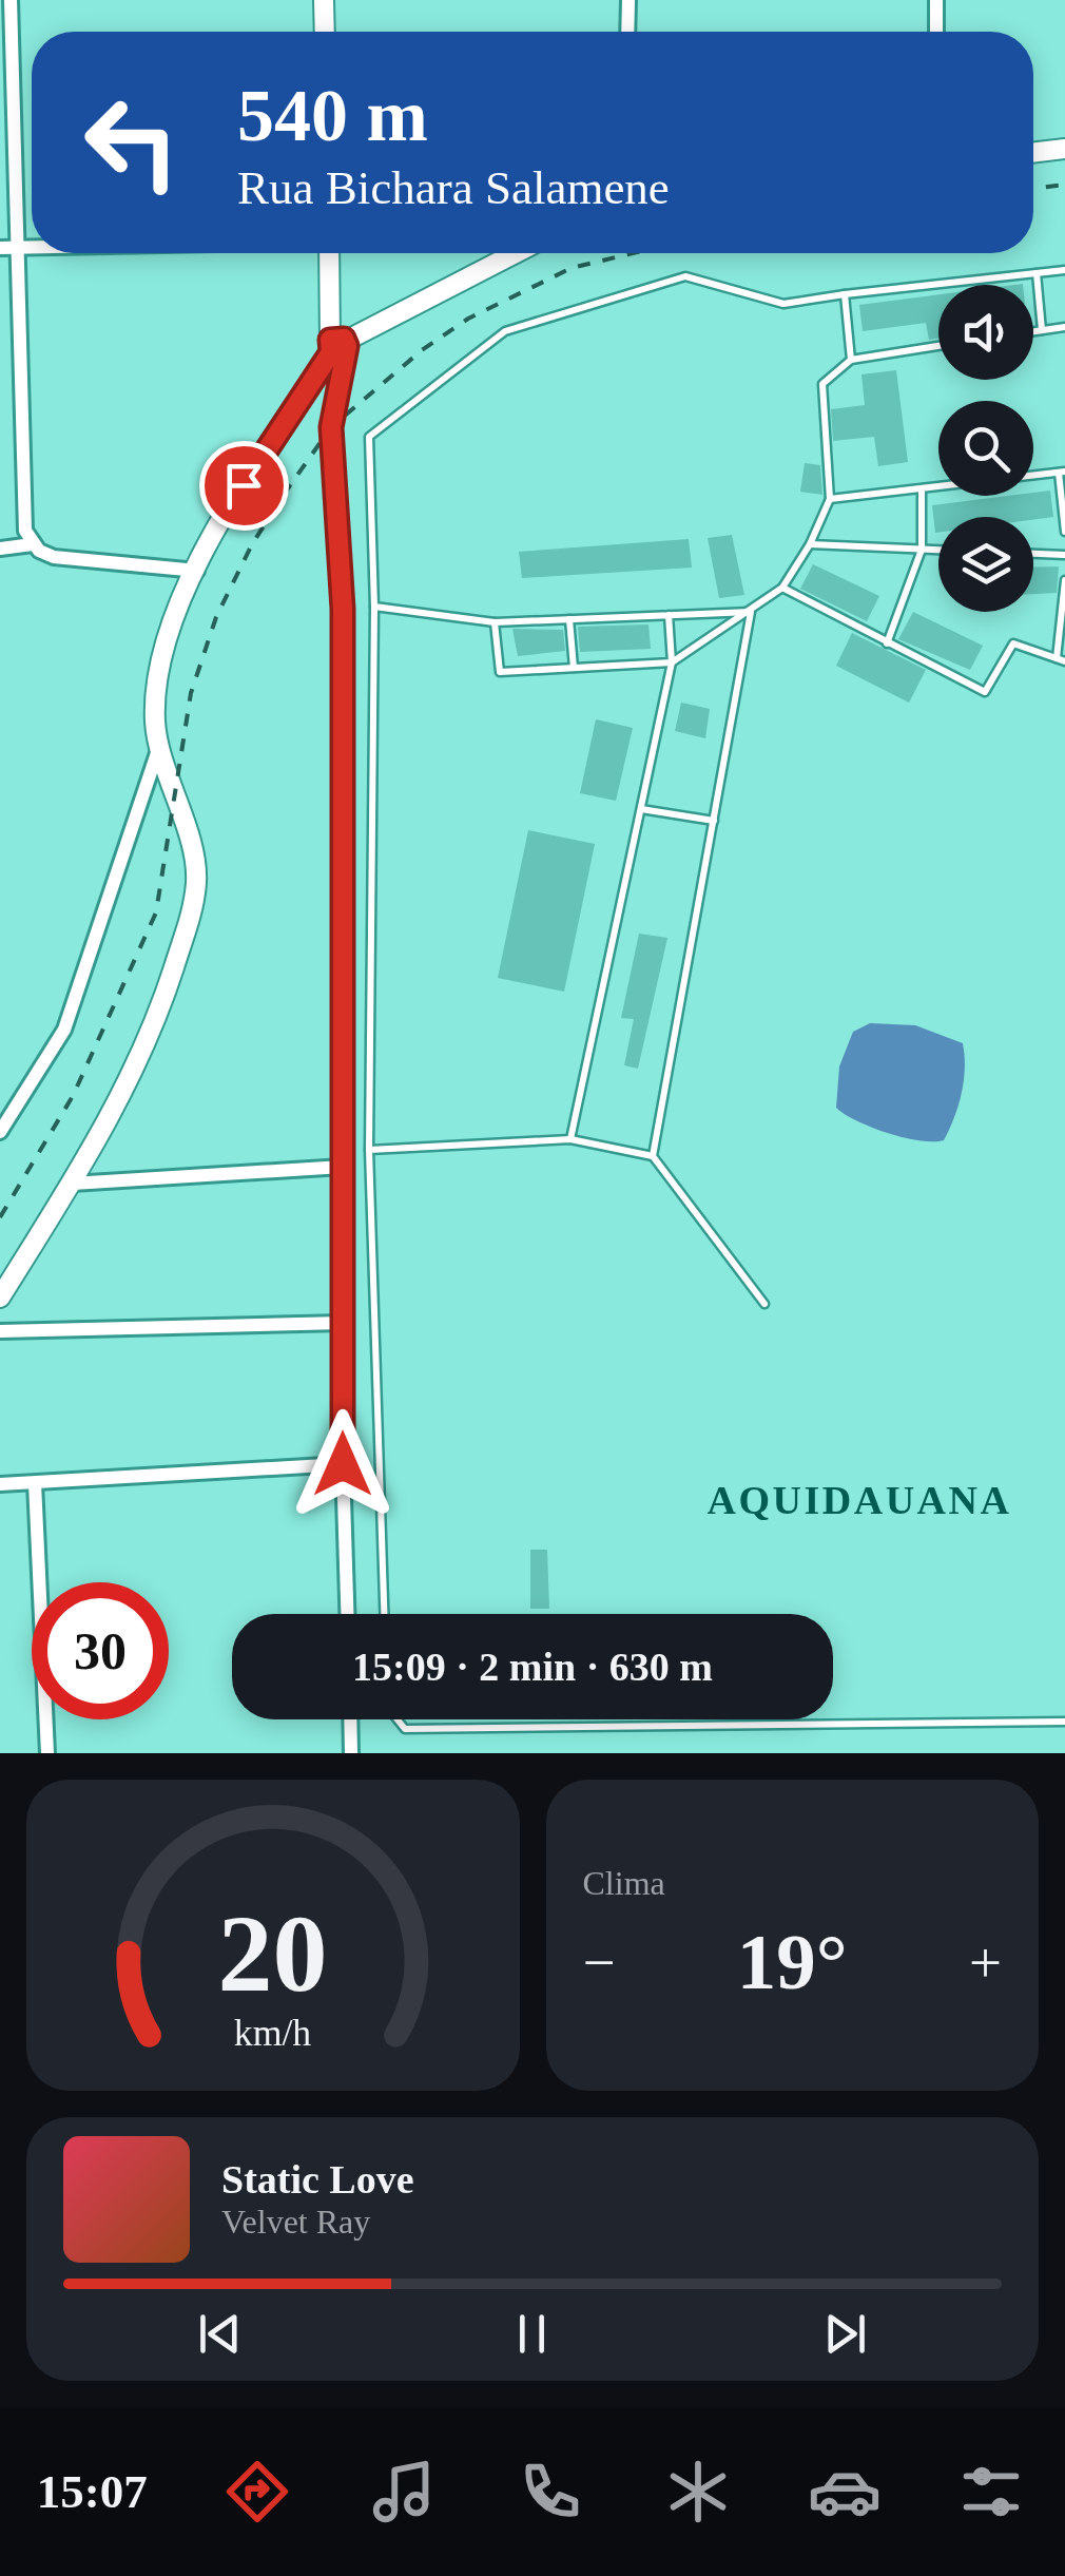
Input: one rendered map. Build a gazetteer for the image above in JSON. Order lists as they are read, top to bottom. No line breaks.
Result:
{"districts":["AQUIDAUANA"],"page":{"turn":["540 m","Rua Bichara Salamene"],"limit":"30","trip":"15:09 · 2 min · 630 m","tile":"Clima","heat":["−","19°","+"],"song":["Static Love","Velvet Ray"],"tabs":"15:07","gauge":["20","km/h"]}}
